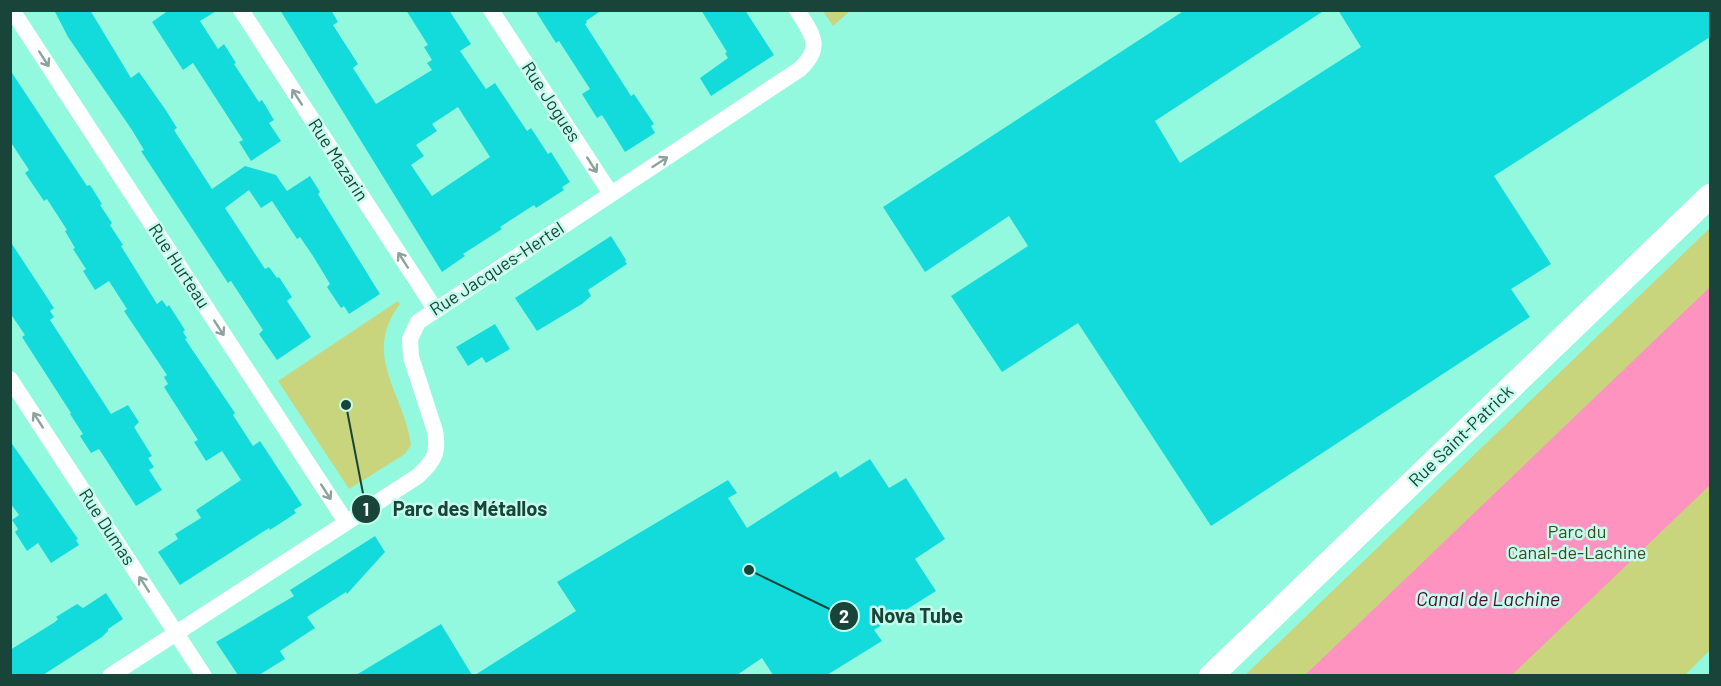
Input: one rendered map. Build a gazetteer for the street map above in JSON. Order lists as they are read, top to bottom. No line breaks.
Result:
{"streets":{"main road":["Rue Saint-Patrick"],"street":["Rue Jogues","Rue Mazarin","Rue Hurteau","Rue Jacques-Hertel","Rue Dumas"]},"crossings":[["Rue Jogues","Rue Jacques-Hertel"],["Rue Mazarin","Rue Jacques-Hertel"],["Rue Hurteau","Rue Jacques-Hertel"],["Rue Jacques-Hertel","Rue Dumas"]],"one_way":["Rue Jogues","Rue Mazarin","Rue Hurteau","Rue Dumas"],"water":["Canal de Lachine"],"parks":["Parc du Canal-de-Lachine"],"places":["Parc des Métallos","Nova Tube"]}
